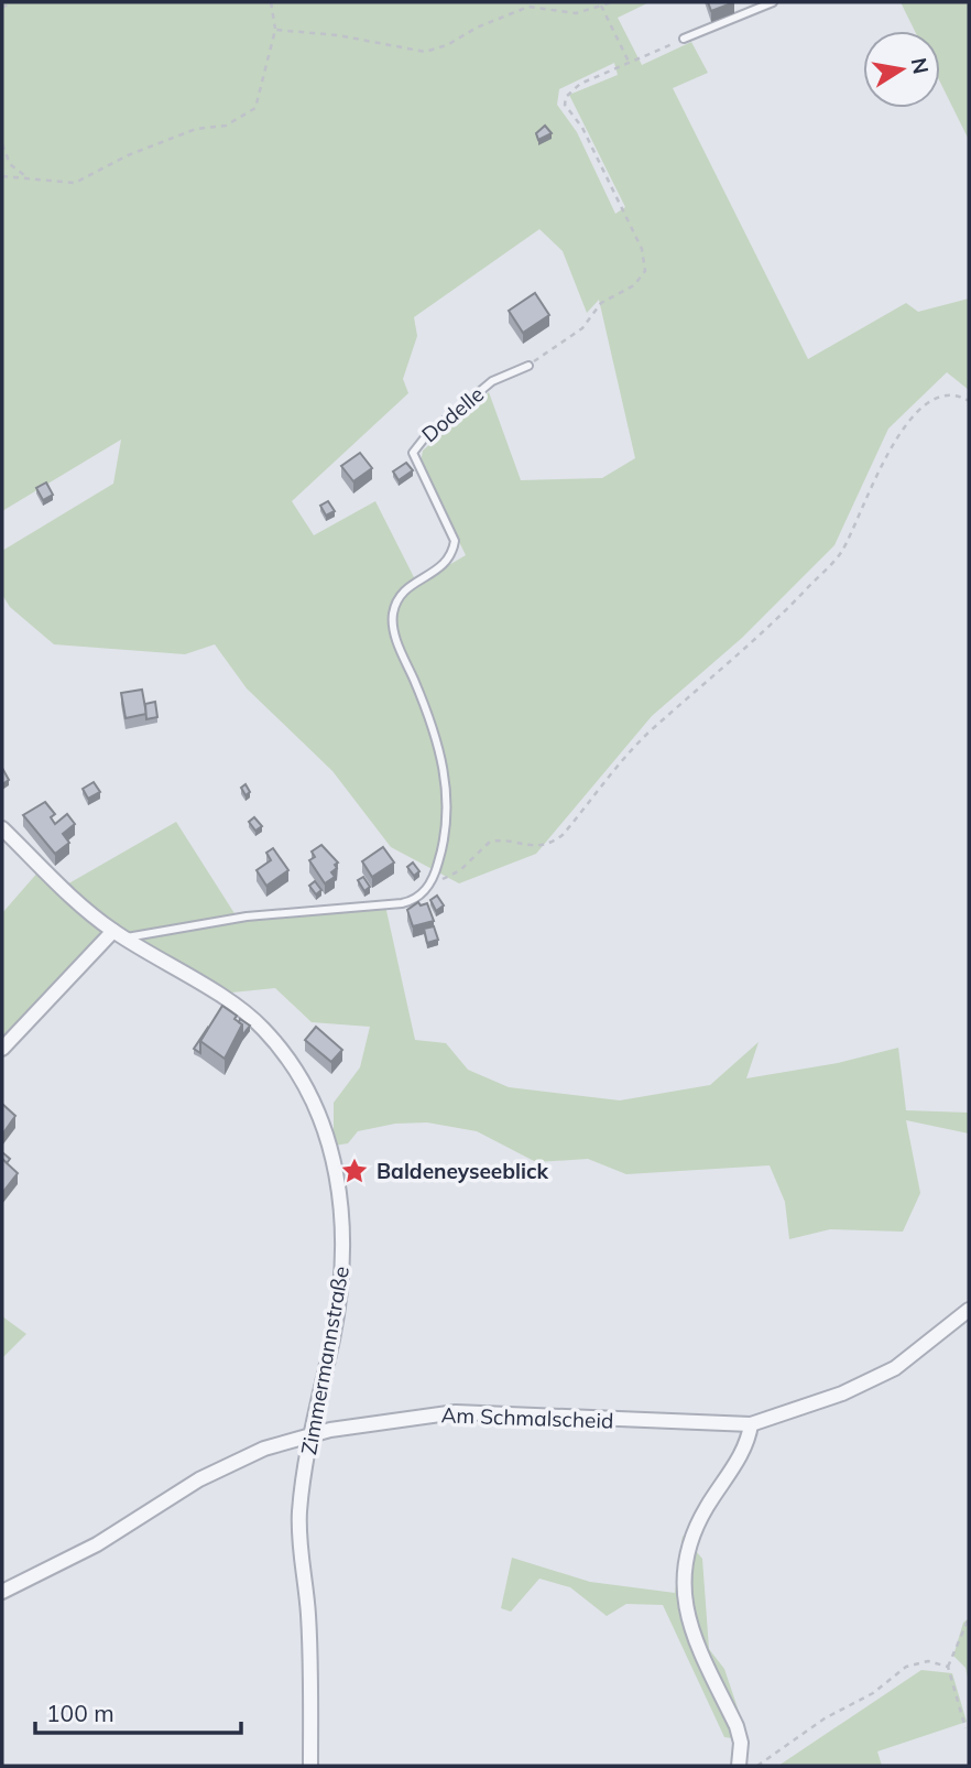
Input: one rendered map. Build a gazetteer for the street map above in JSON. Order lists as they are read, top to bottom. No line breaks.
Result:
{"streets":{"street":["Zimmermannstraße","Am Schmalscheid"],"lane":["Dodelle"]},"crossings":[["Zimmermannstraße","Am Schmalscheid"]],"places":{"place":["Baldeneyseeblick"]},"scale_bar":"100 m","north":"right"}
